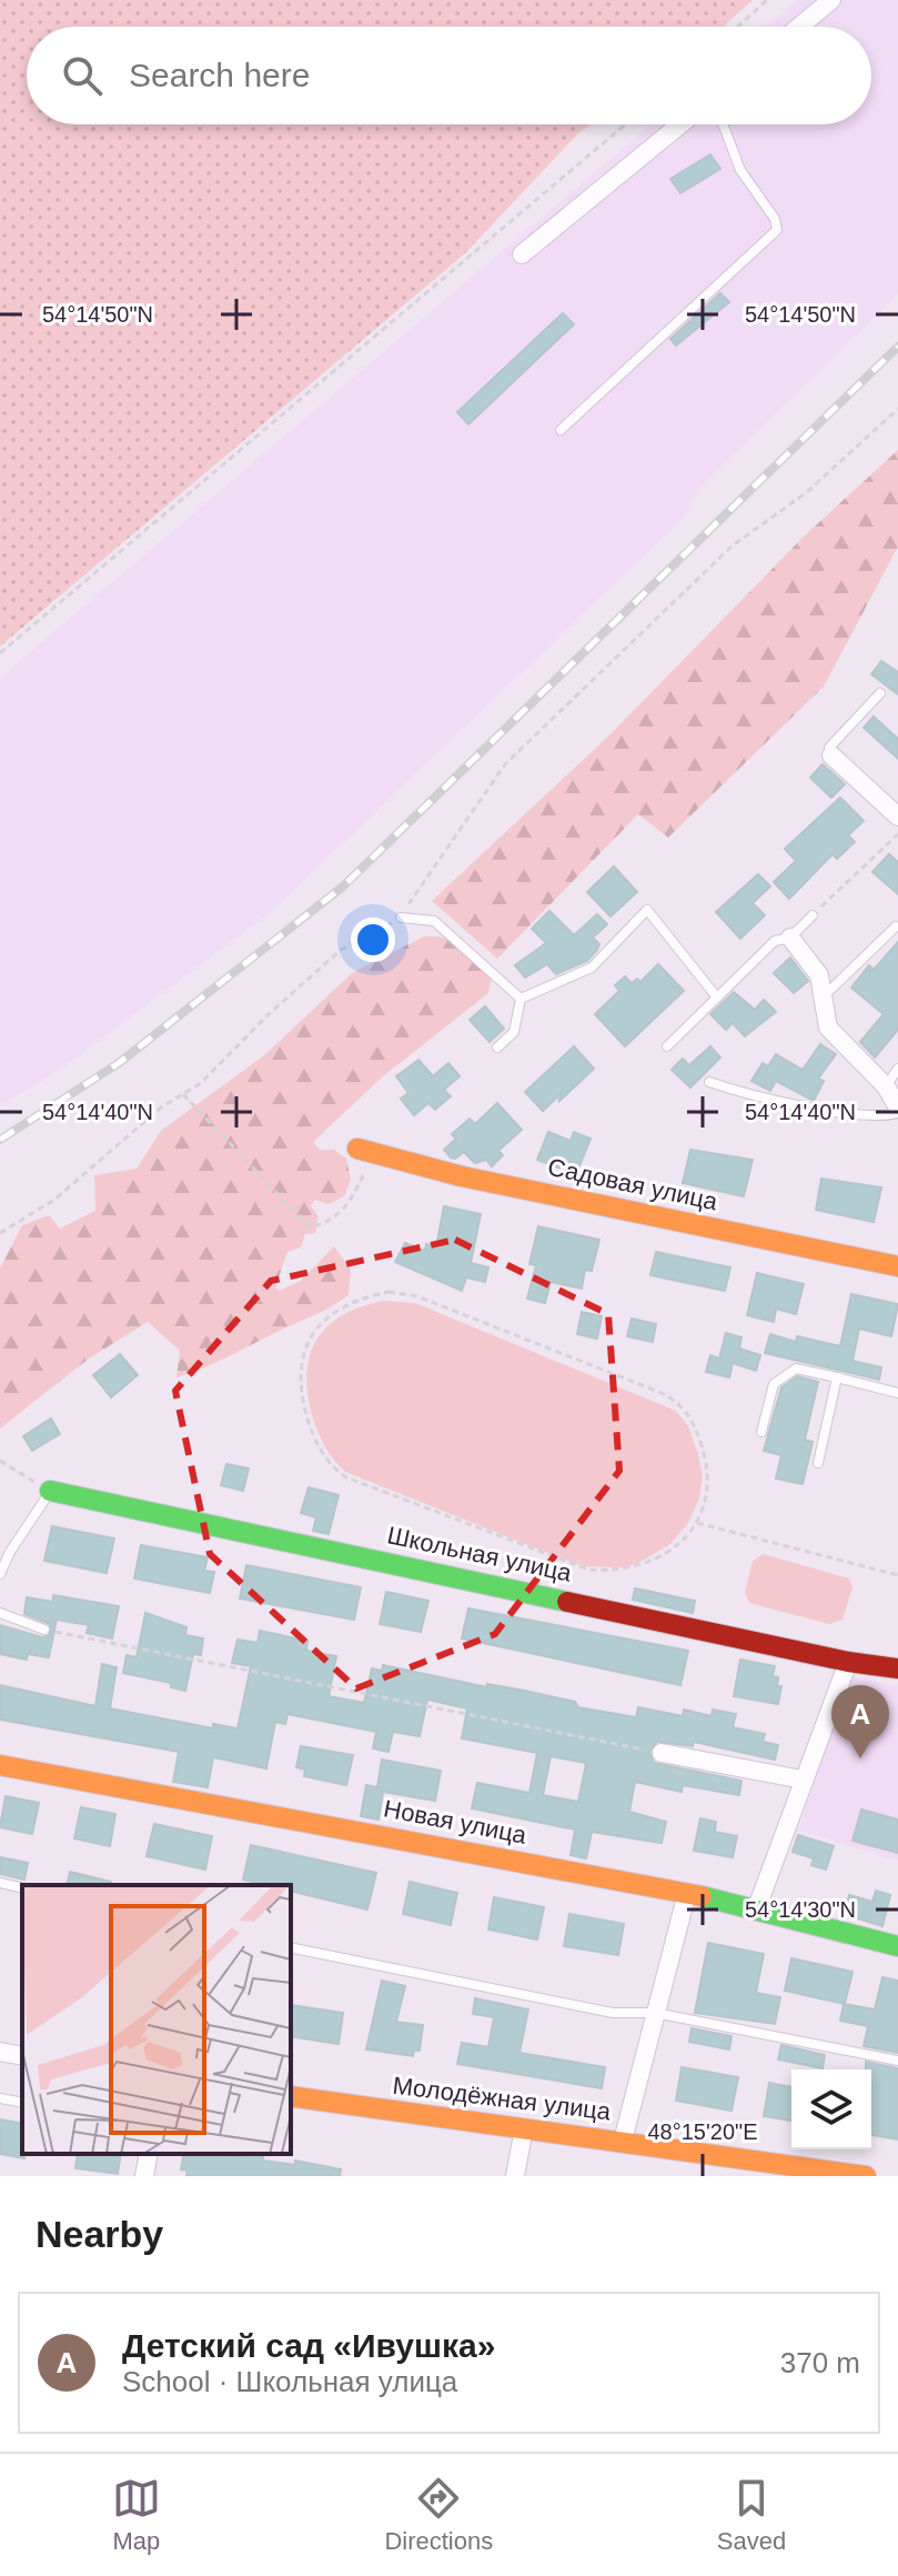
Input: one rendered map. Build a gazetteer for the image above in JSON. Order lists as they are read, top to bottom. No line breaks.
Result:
{"streets":{"street":["Садовая улица","Школьная улица","Новая улица","Молодёжная улица"]},"page":{"search":"Search here","pins":"A","heading":"Nearby","list":[{"mark":"A","name":"Детский сад «Ивушка»","note":"School · Школьная улица","value":"370 m"}],"nav":["Map","Directions","Saved"]},"coordinates":["54°14'50\"N","54°14'40\"N","54°14'30\"N","48°15'20\"E"]}
